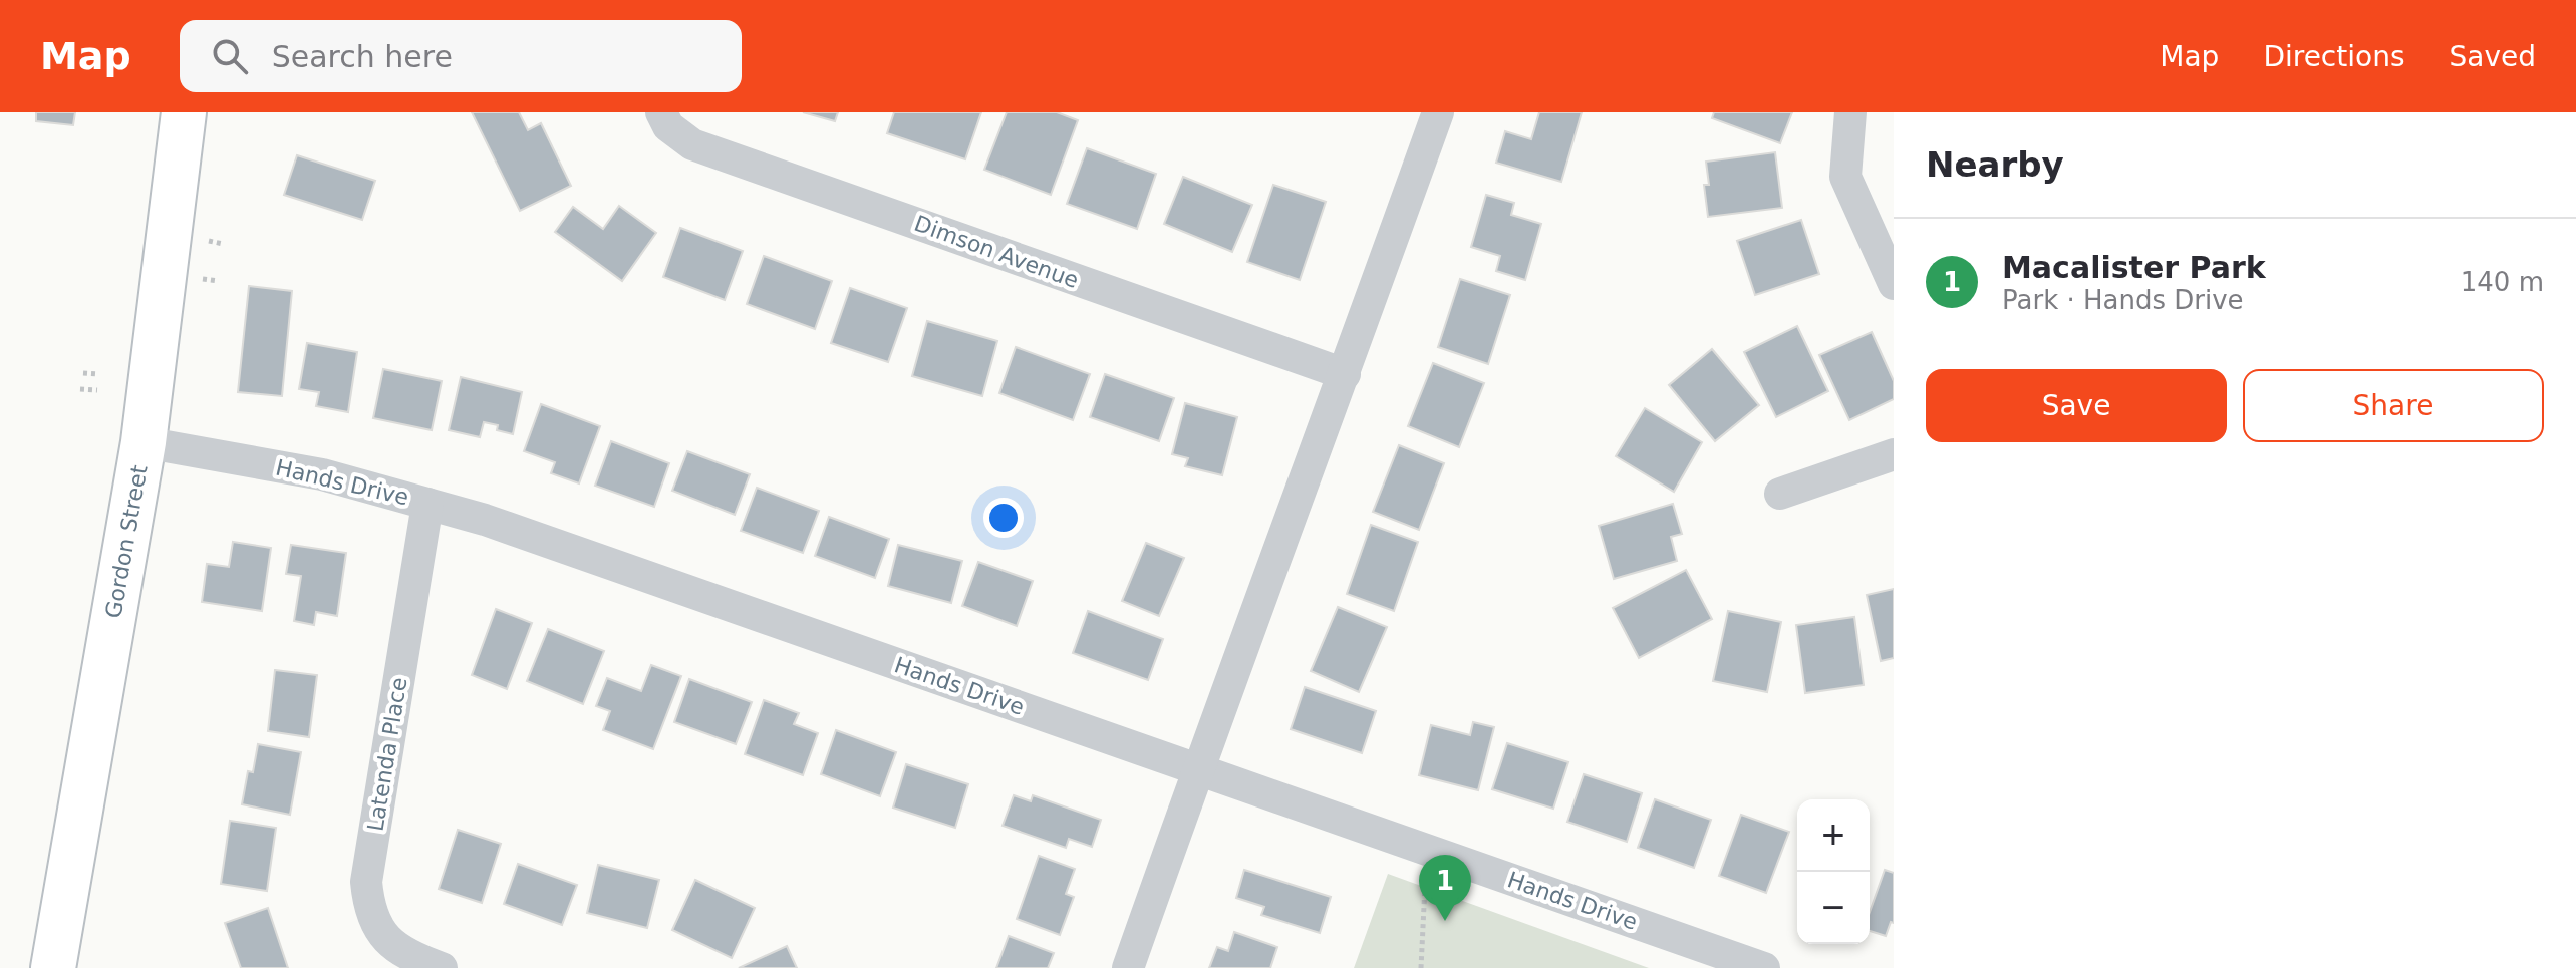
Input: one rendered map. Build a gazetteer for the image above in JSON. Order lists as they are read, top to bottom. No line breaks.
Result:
{"streets":{"main road":["Gordon Street"],"street":["Dimson Avenue","Hands Drive","Latenda Place"]},"crossings":[["Hands Drive","Gordon Street"],["Hands Drive","Latenda Place"]],"page":{"header":"Map","search":"Search here","nav":["Map","Directions","Saved"],"heading":"Nearby","list":[{"mark":"1","name":"Macalister Park","note":"Park · Hands Drive","value":"140 m"}],"buttons":["Save","Share"],"map_buttons":["+","−"],"pins":"1"}}
